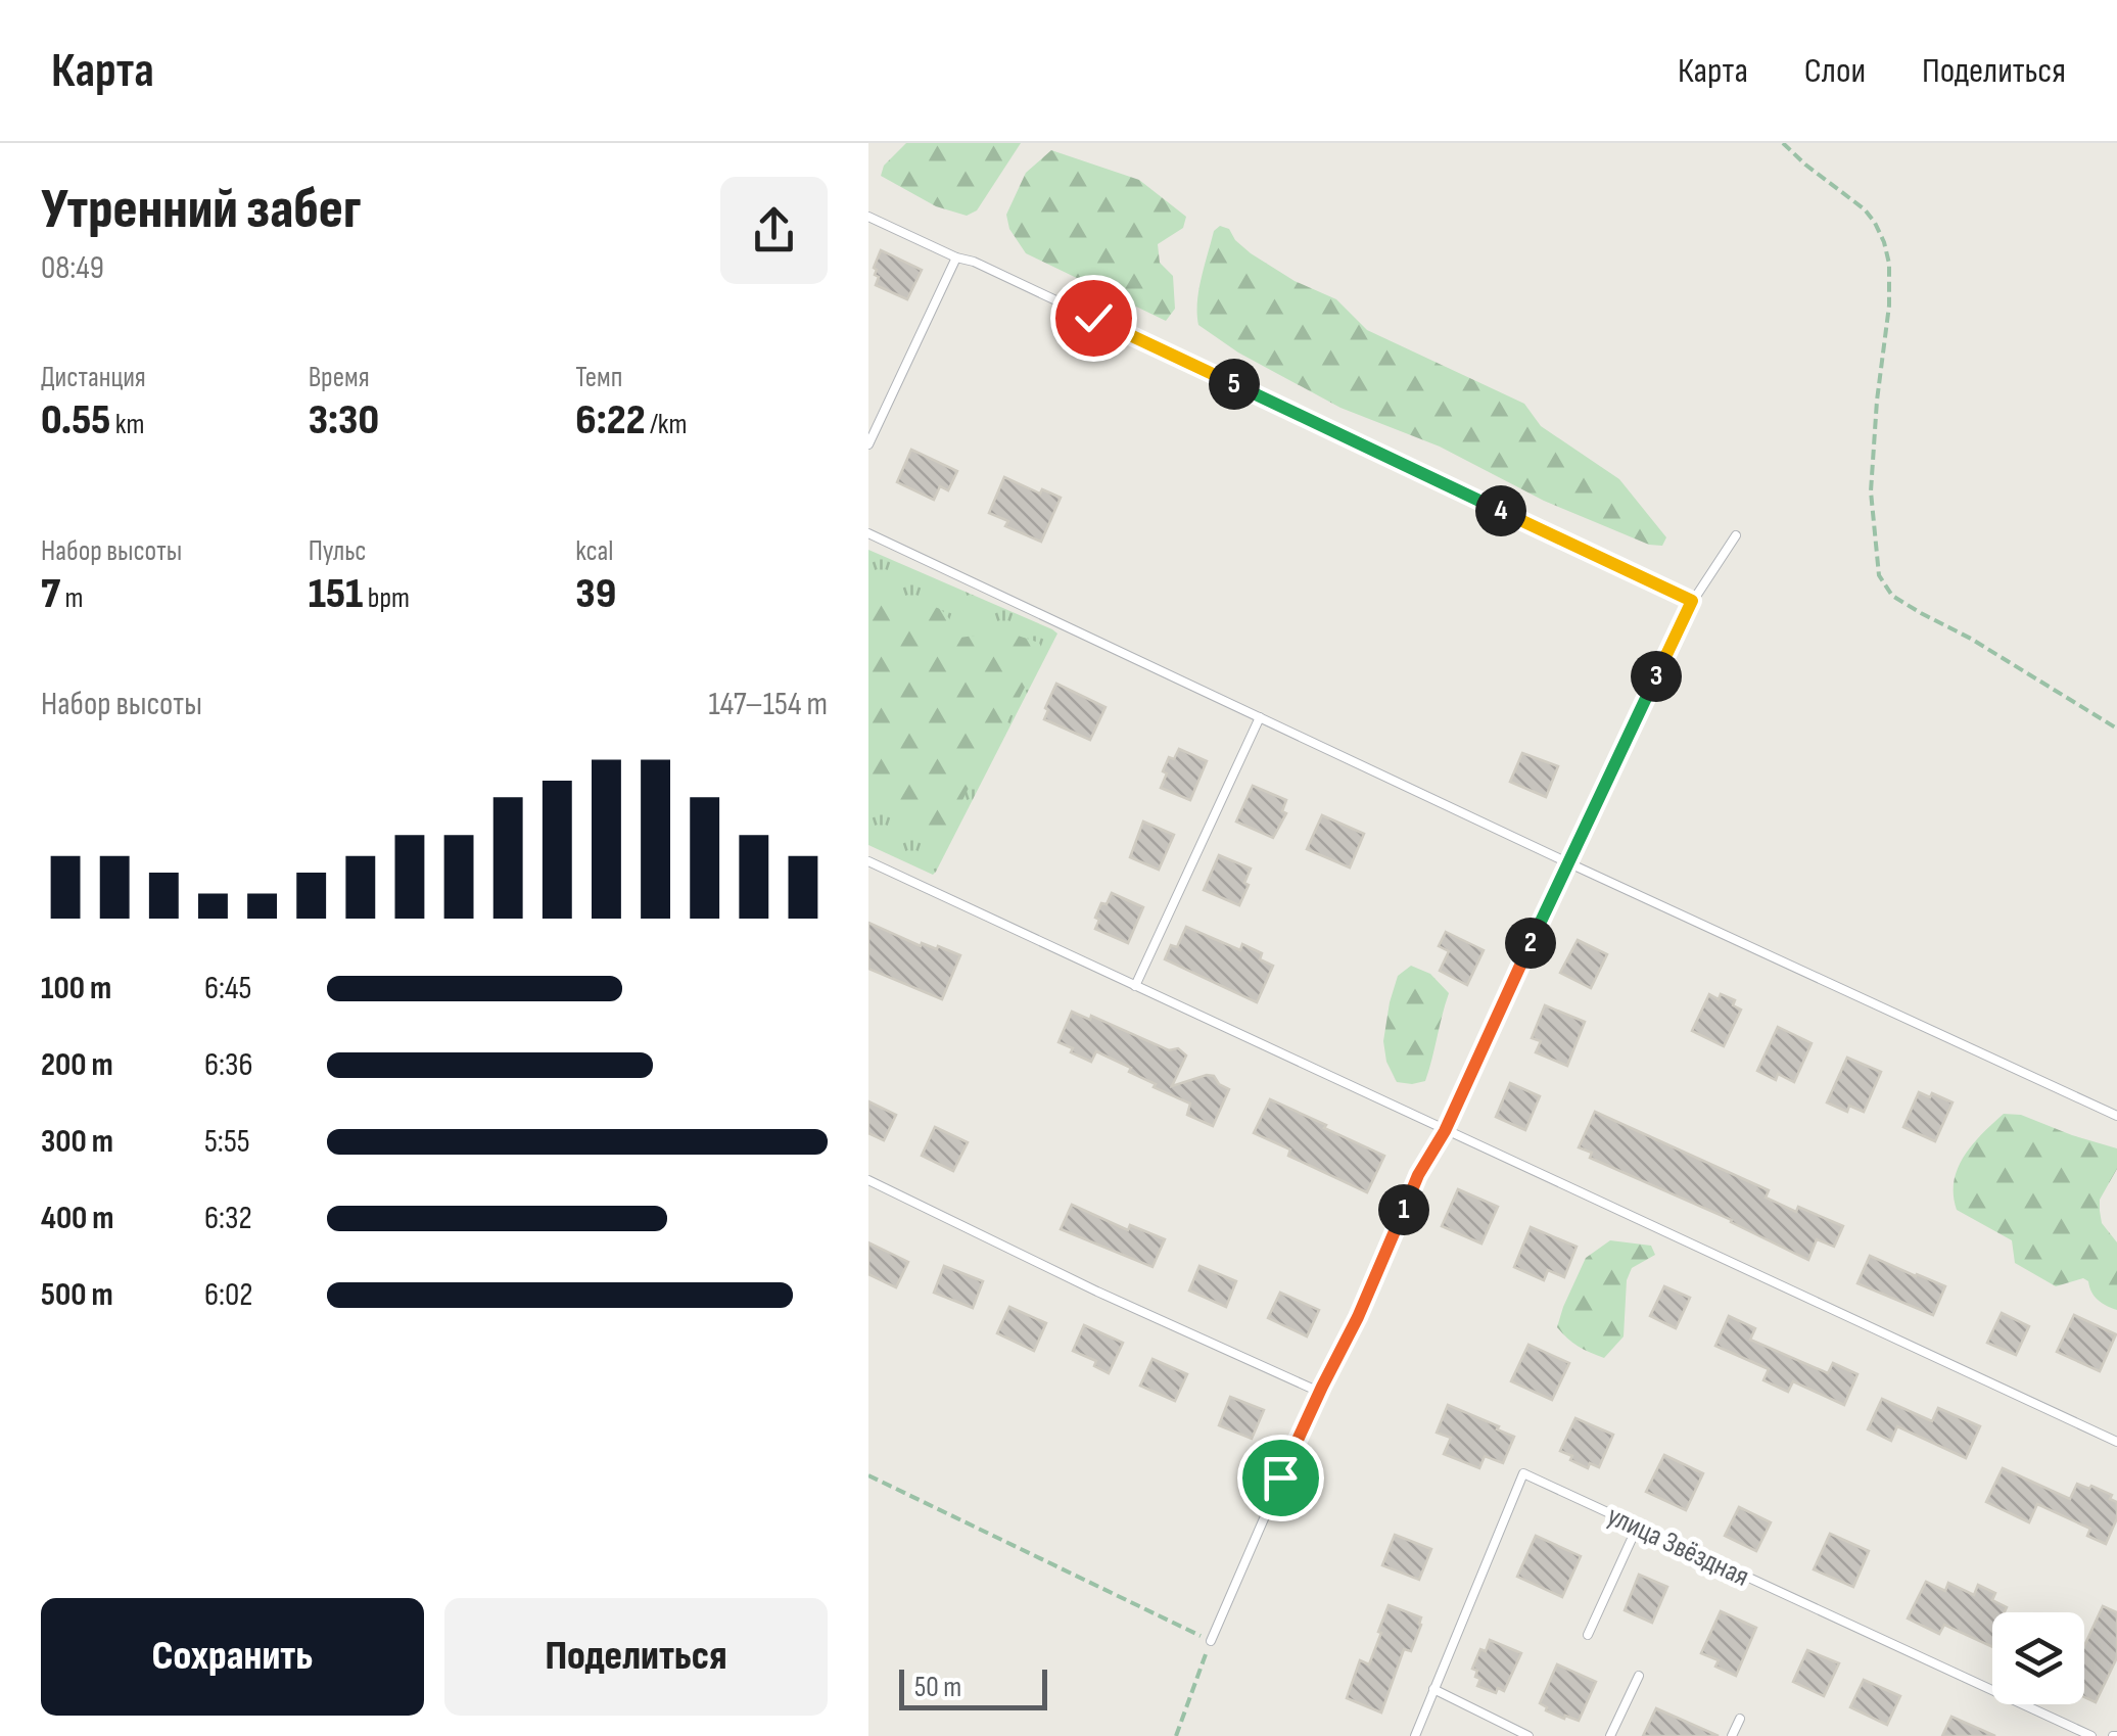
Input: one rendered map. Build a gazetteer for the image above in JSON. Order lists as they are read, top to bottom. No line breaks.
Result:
{"streets":{"lane":["улица Звёздная"]},"scale_bar":"50 m","page":{"header":"Карта","nav":["Карта","Слои","Поделиться"],"heading":["Утренний забег","08:49"],"stats":[["Дистанция","0.55 km"],["Время","3:30"],["Темп","6:22 /km"],["Набор высоты","7 m"],["Пульс","151 bpm"],["kcal","39"]],"pins":["5","4","3","2","1"],"chart":["Набор высоты","147–154 m"],"list":[{"name":"100 m","note":"6:45"},{"name":"200 m","note":"6:36"},{"name":"300 m","note":"5:55"},{"name":"400 m","note":"6:32"},{"name":"500 m","note":"6:02"}],"buttons":["Сохранить","Поделиться"],"scale":"50 m"}}
